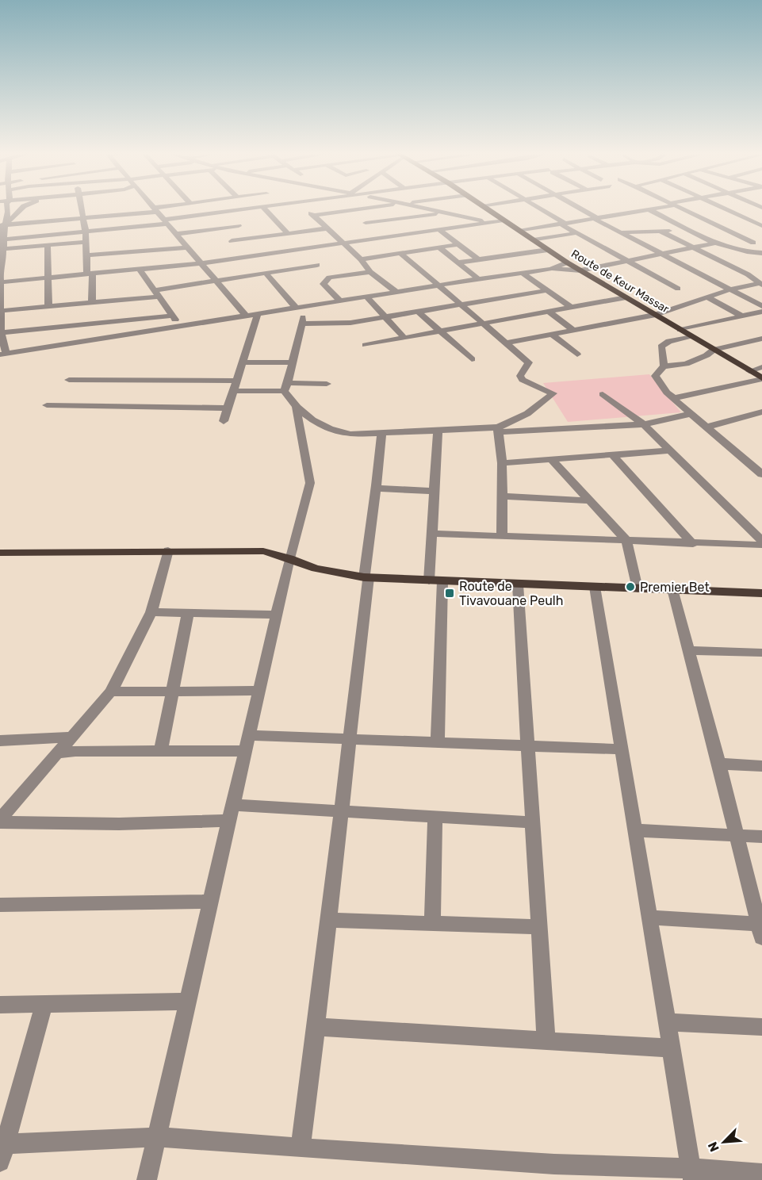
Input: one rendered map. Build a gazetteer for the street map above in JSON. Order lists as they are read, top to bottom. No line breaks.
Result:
{"streets":{"main road":["Route de Keur Massar"]},"places":{"other":["Premier Bet"],"transit":["Route de Tivavouane Peulh"]},"north":"bottom left"}
